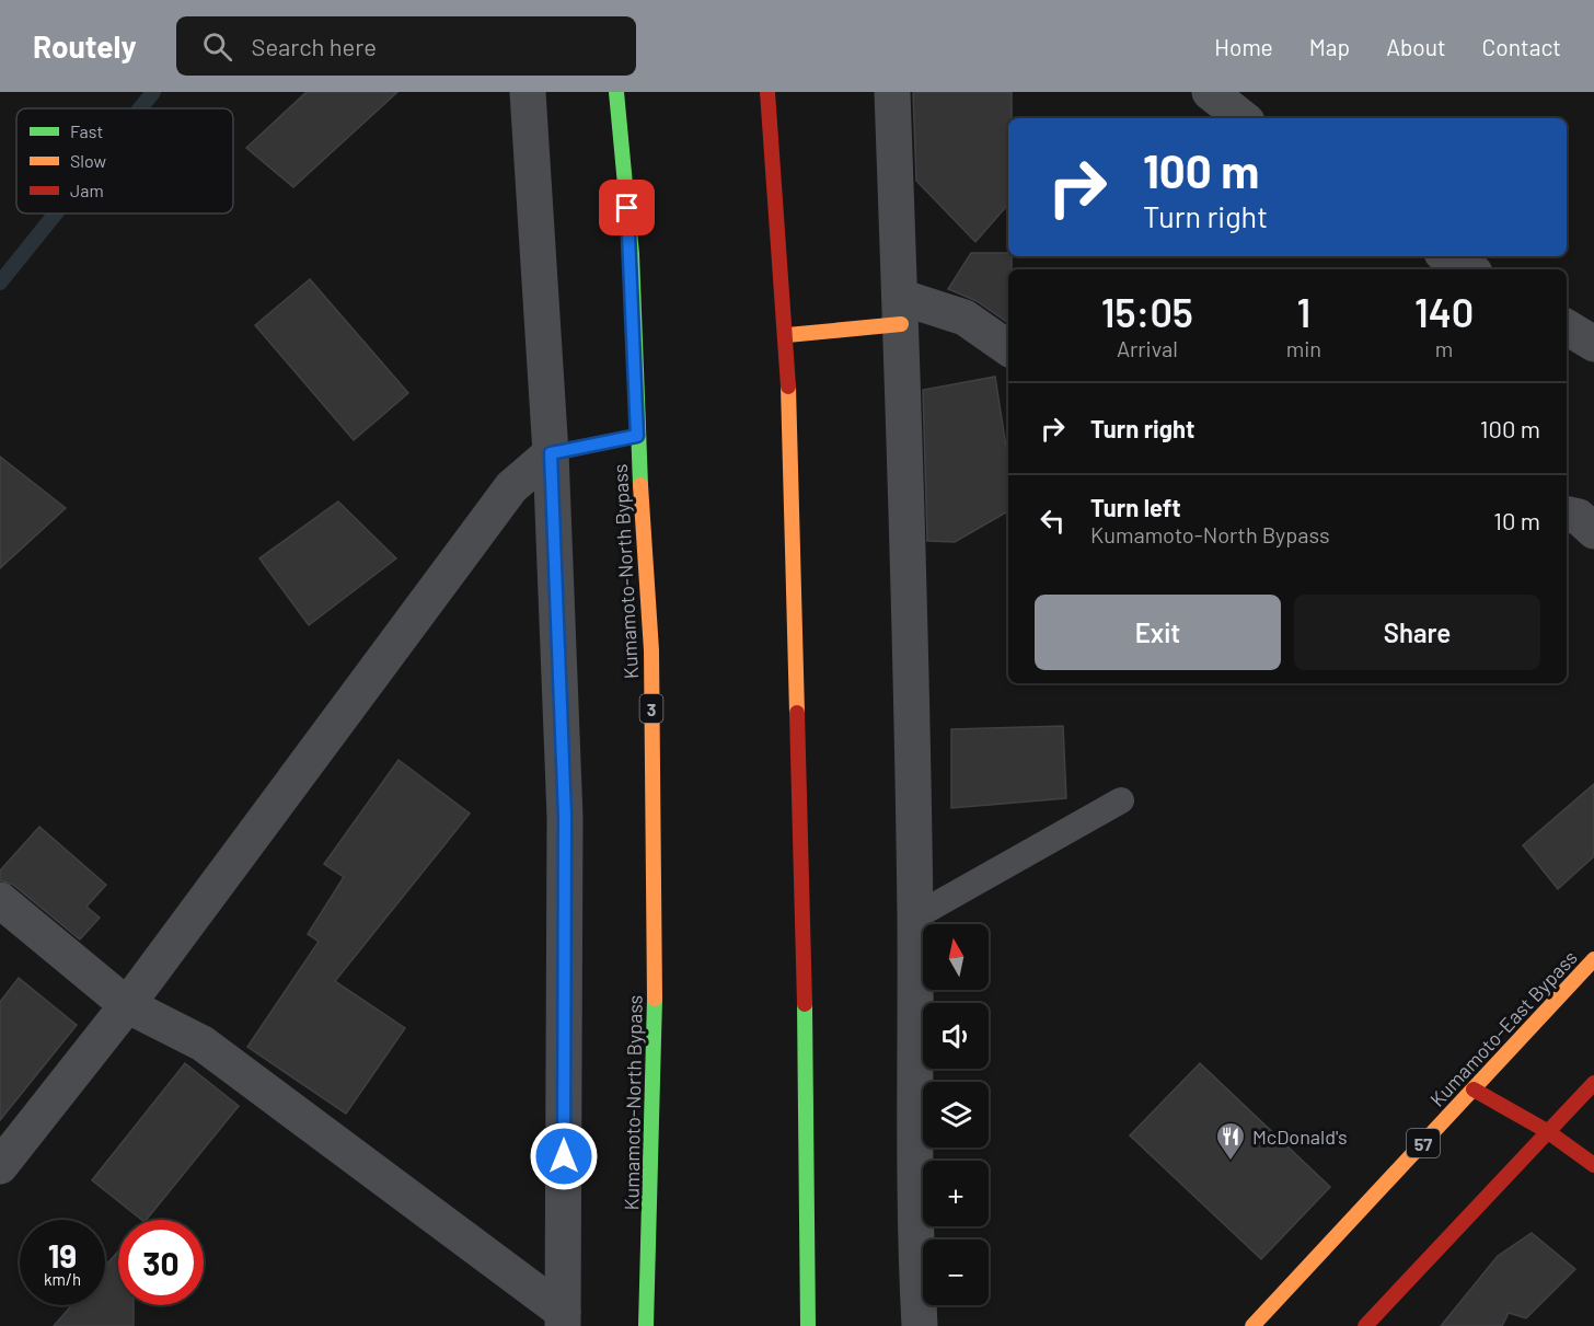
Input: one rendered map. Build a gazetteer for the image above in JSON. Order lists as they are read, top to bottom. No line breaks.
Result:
{"streets":{"main road":["Kumamoto-North Bypass","3","Kumamoto-East Bypass","57"]},"places":{"restaurant":["McDonald's"]},"legend":["Fast","Slow","Jam"],"north":"top","page":{"header":"Routely","search":"Search here","nav":["Home","Map","About","Contact"],"turn":["100 m","Turn right"],"eta":["15:05","Arrival","1","min","140","m"],"list":[{"name":"Turn right","value":"100 m"},{"name":"Turn left","note":"Kumamoto-North Bypass","value":"10 m"}],"buttons":["Exit","Share"],"map_buttons":["+","−"],"speed":"19 km/h","limit":"30"}}
